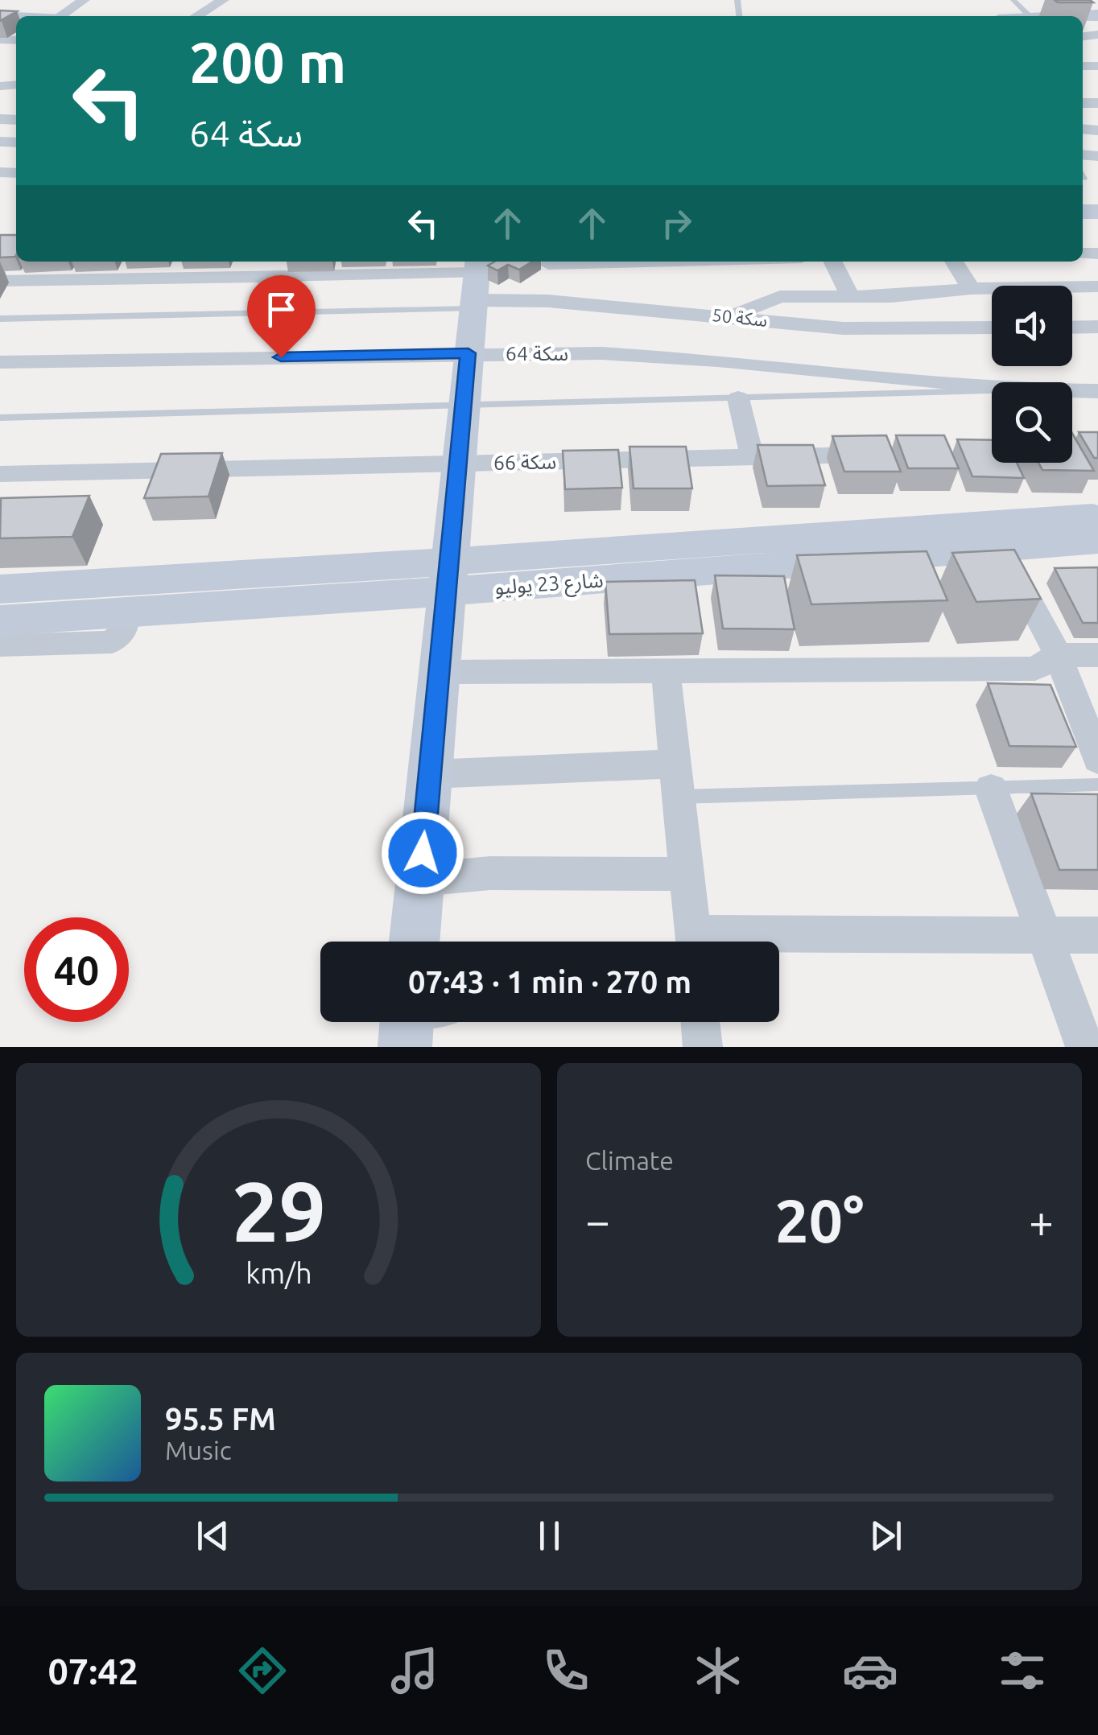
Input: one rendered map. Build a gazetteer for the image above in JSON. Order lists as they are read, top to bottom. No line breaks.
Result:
{"streets":{"main road":["شارع 23 يوليو"],"street":["سكة 50","سكة 64","سكة 66"]},"page":{"turn":["200 m","سكة 64"],"limit":"40","trip":"07:43 · 1 min · 270 m","tile":"Climate","heat":["−","20°","+"],"song":["95.5 FM","Music"],"tabs":"07:42","gauge":["29","km/h"]}}
